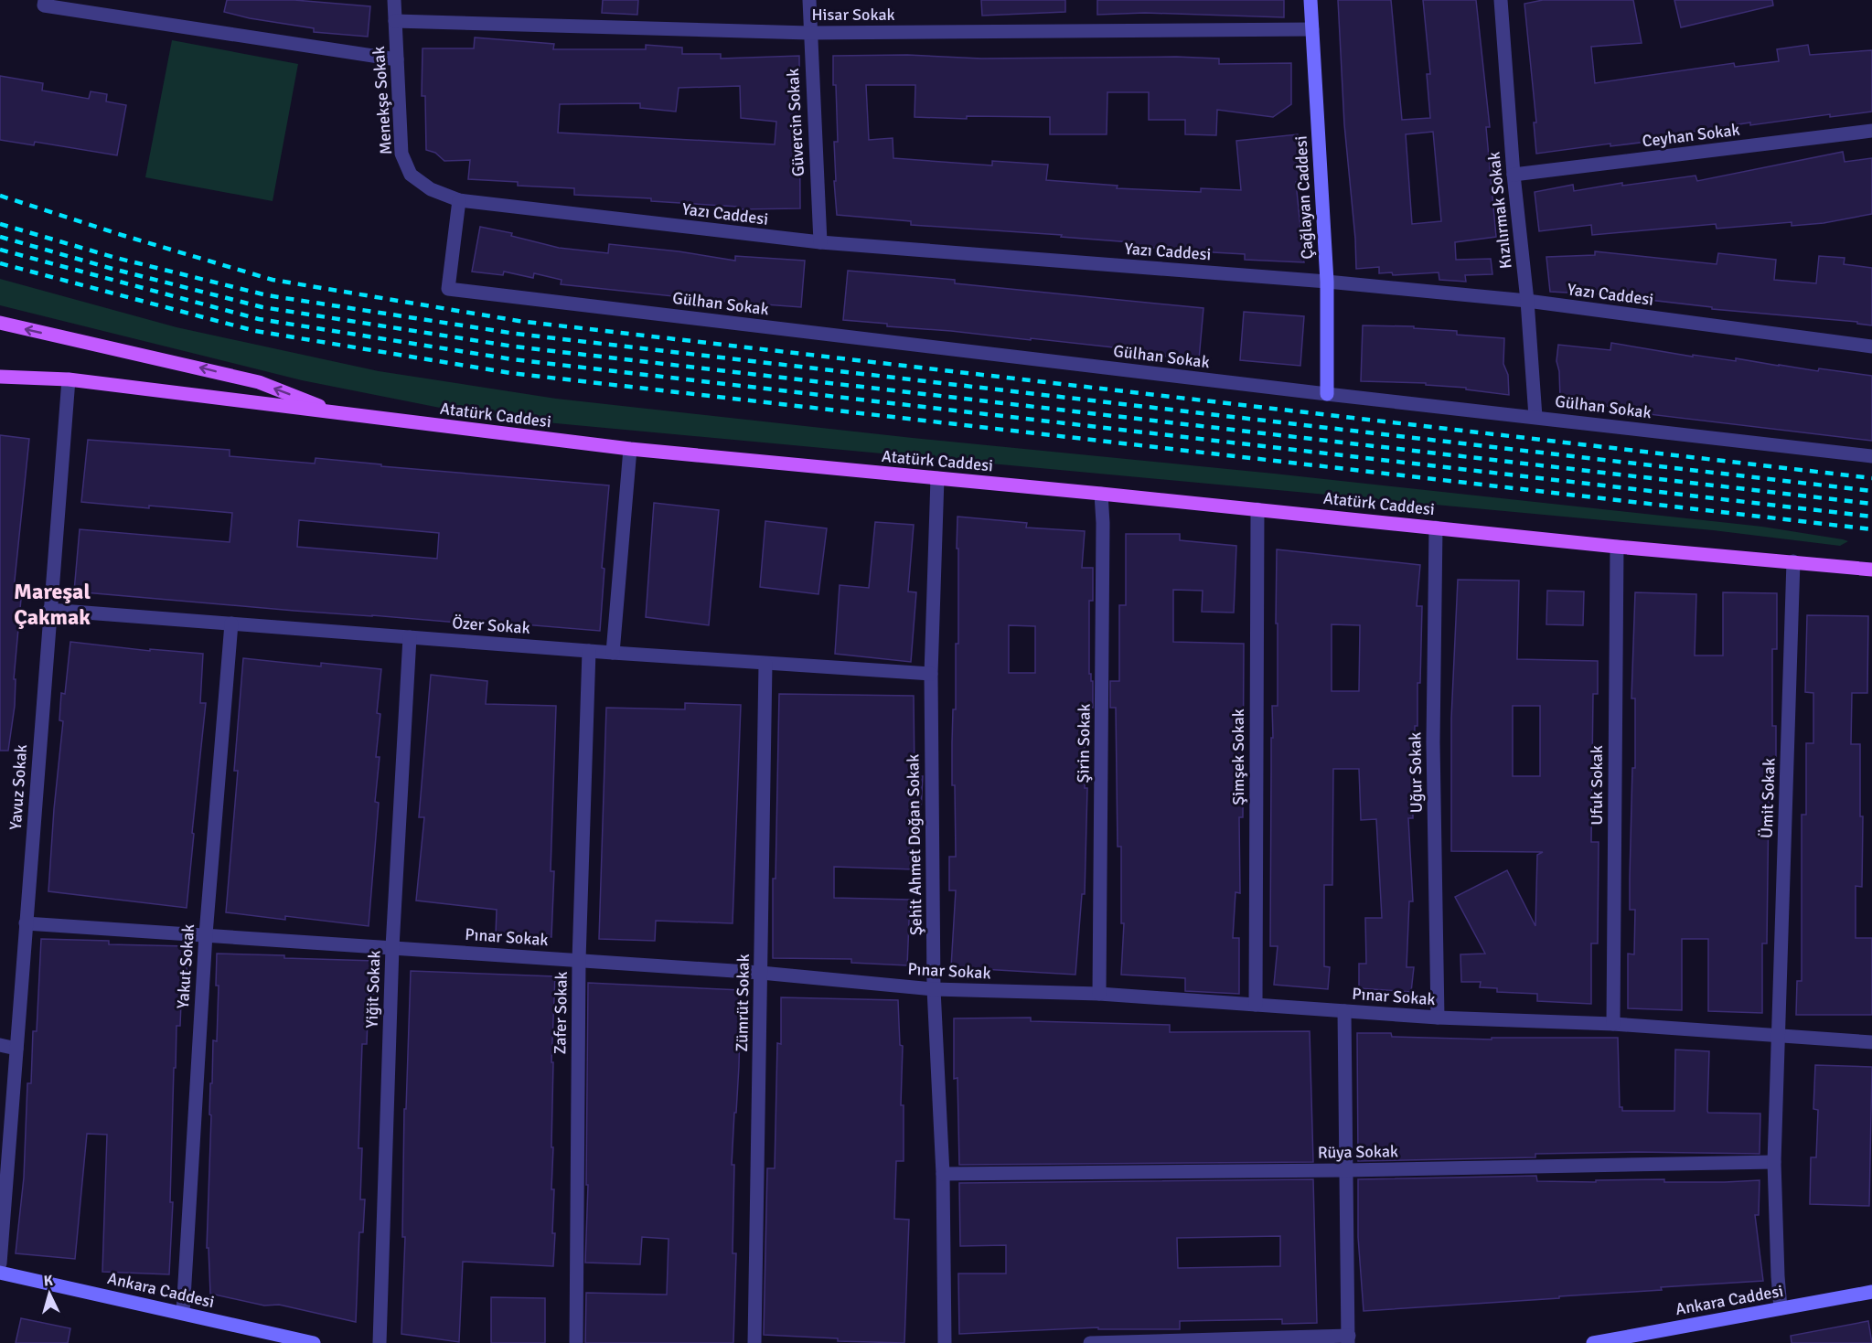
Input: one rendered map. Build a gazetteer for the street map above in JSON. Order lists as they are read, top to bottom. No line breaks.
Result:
{"streets":{"main road":["Çağlayan Caddesi","Atatürk Caddesi","Ankara Caddesi"],"street":["Hisar Sokak","Menekşe Sokak","Güvercin Sokak","Ceyhan Sokak","Kızılırmak Sokak","Yazı Caddesi","Gülhan Sokak","Özer Sokak","Şirin Sokak","Şimşek Sokak","Uğur Sokak","Ufuk Sokak","Yavuz Sokak","Ümit Sokak","Şehit Ahmet Doğan Sokak","Pınar Sokak","Yakut Sokak","Yiğit Sokak","Zümrüt Sokak","Zafer Sokak","Rüya Sokak"]},"crossings":[["Hisar Sokak","Menekşe Sokak"],["Hisar Sokak","Güvercin Sokak"],["Hisar Sokak","Çağlayan Caddesi"],["Menekşe Sokak","Yazı Caddesi"],["Menekşe Sokak","Gülhan Sokak"],["Güvercin Sokak","Yazı Caddesi"],["Ceyhan Sokak","Kızılırmak Sokak"],["Çağlayan Caddesi","Yazı Caddesi"],["Çağlayan Caddesi","Gülhan Sokak"],["Kızılırmak Sokak","Yazı Caddesi"],["Kızılırmak Sokak","Gülhan Sokak"],["Yazı Caddesi","Gülhan Sokak"],["Atatürk Caddesi","Şirin Sokak"],["Atatürk Caddesi","Şimşek Sokak"],["Atatürk Caddesi","Uğur Sokak"],["Atatürk Caddesi","Ufuk Sokak"],["Atatürk Caddesi","Yavuz Sokak"],["Atatürk Caddesi","Ümit Sokak"],["Atatürk Caddesi","Şehit Ahmet Doğan Sokak"],["Özer Sokak","Yavuz Sokak"],["Özer Sokak","Şehit Ahmet Doğan Sokak"],["Özer Sokak","Yakut Sokak"],["Özer Sokak","Yiğit Sokak"],["Özer Sokak","Zümrüt Sokak"],["Özer Sokak","Zafer Sokak"],["Şirin Sokak","Pınar Sokak"],["Şimşek Sokak","Pınar Sokak"],["Uğur Sokak","Pınar Sokak"],["Ufuk Sokak","Pınar Sokak"],["Yavuz Sokak","Pınar Sokak"],["Ümit Sokak","Pınar Sokak"],["Ümit Sokak","Rüya Sokak"],["Ümit Sokak","Ankara Caddesi"],["Şehit Ahmet Doğan Sokak","Pınar Sokak"],["Şehit Ahmet Doğan Sokak","Rüya Sokak"],["Pınar Sokak","Yakut Sokak"],["Pınar Sokak","Yiğit Sokak"],["Pınar Sokak","Zümrüt Sokak"],["Pınar Sokak","Zafer Sokak"],["Yakut Sokak","Ankara Caddesi"]],"districts":["Mareşal Çakmak"],"north":"top"}
